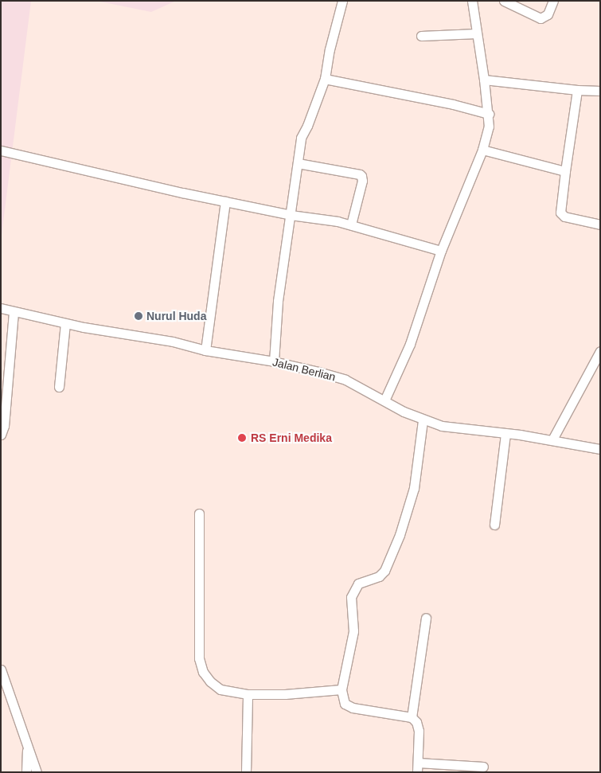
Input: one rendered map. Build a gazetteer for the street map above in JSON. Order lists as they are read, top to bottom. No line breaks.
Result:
{"streets":{"street":["Jalan Berlian"]},"places":["Nurul Huda","RS Erni Medika"]}
